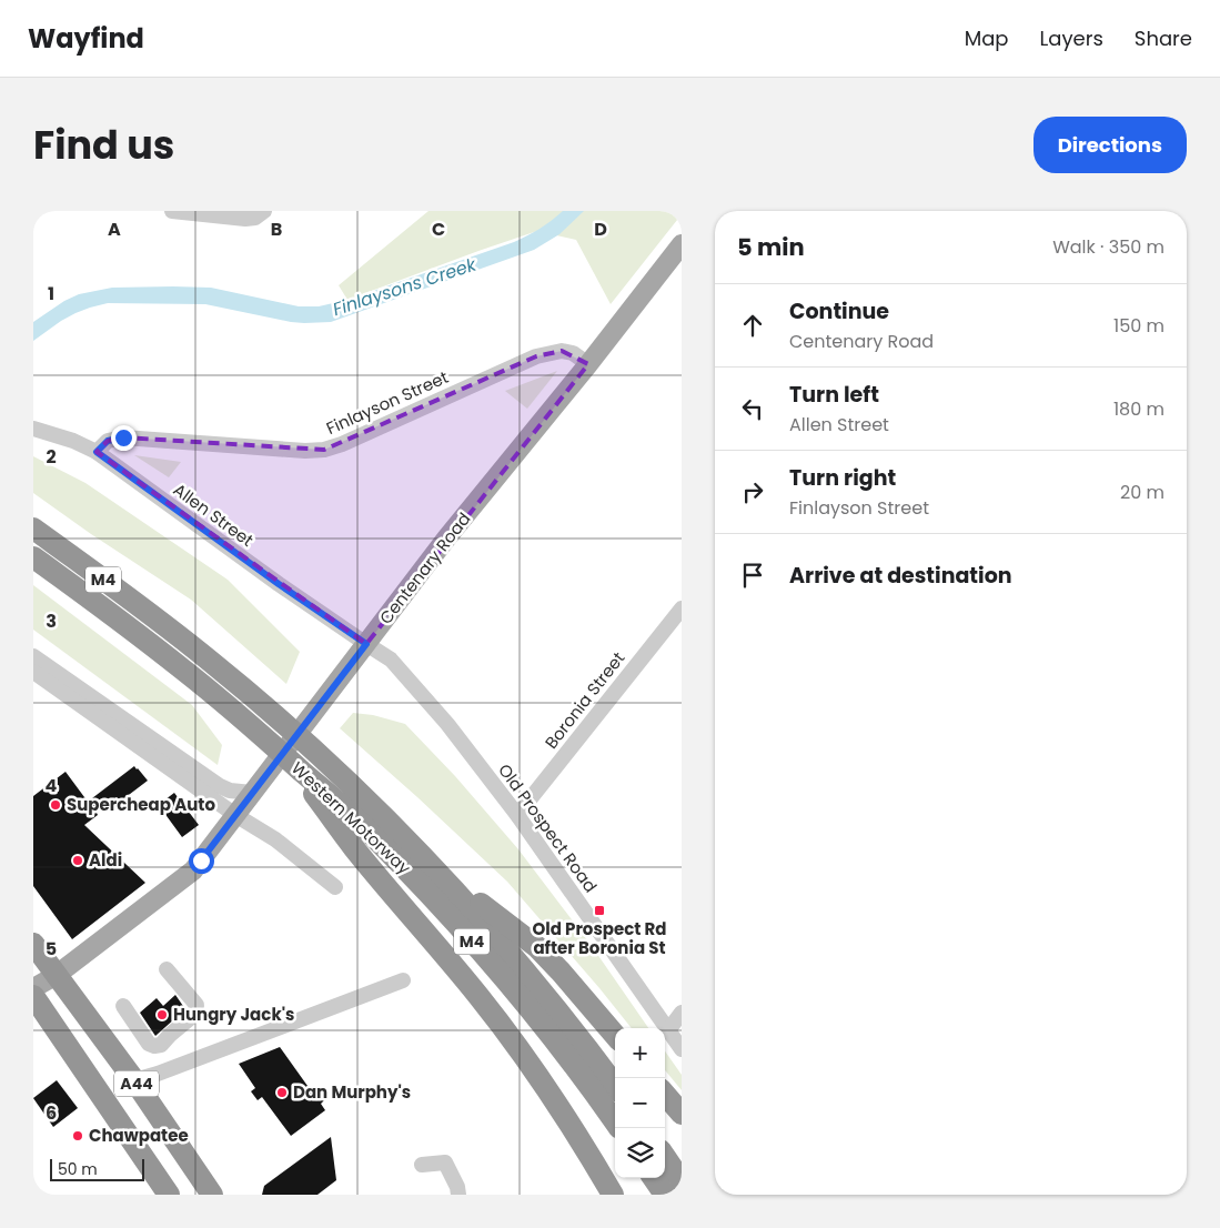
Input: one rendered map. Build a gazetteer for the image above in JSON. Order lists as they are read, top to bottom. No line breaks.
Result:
{"streets":{"highway":["M4","Western Motorway","A44"],"main road":["Centenary Road"],"street":["Finlayson Street","Allen Street","Boronia Street","Old Prospect Road"]},"crossings":[["Finlayson Street","Allen Street"],["Finlayson Street","Centenary Road"],["Allen Street","Centenary Road"],["Allen Street","Old Prospect Road"],["Centenary Road","Old Prospect Road"],["Centenary Road","A44"],["Boronia Street","Old Prospect Road"]],"water":["Finlaysons Creek"],"places":{"other":["Supercheap Auto","Aldi","Hungry Jack's","Dan Murphy's","Chawpatee"],"transit":["Old Prospect Rd after Boronia St"]},"scale_bar":"50 m","page":{"header":"Wayfind","nav":["Map","Layers","Share"],"title":"Find us","buttons":"Directions","heading":["5 min","Walk · 350 m"],"list":[["Continue","Centenary Road","150 m"],["Turn left","Allen Street","180 m"],["Turn right","Finlayson Street","20 m"],"Arrive at destination"],"map_buttons":["+","−"],"scale":"50 m"},"grid":{"columns":["A","B","C","D"],"rows":["1","2","3","4","5","6"]}}
